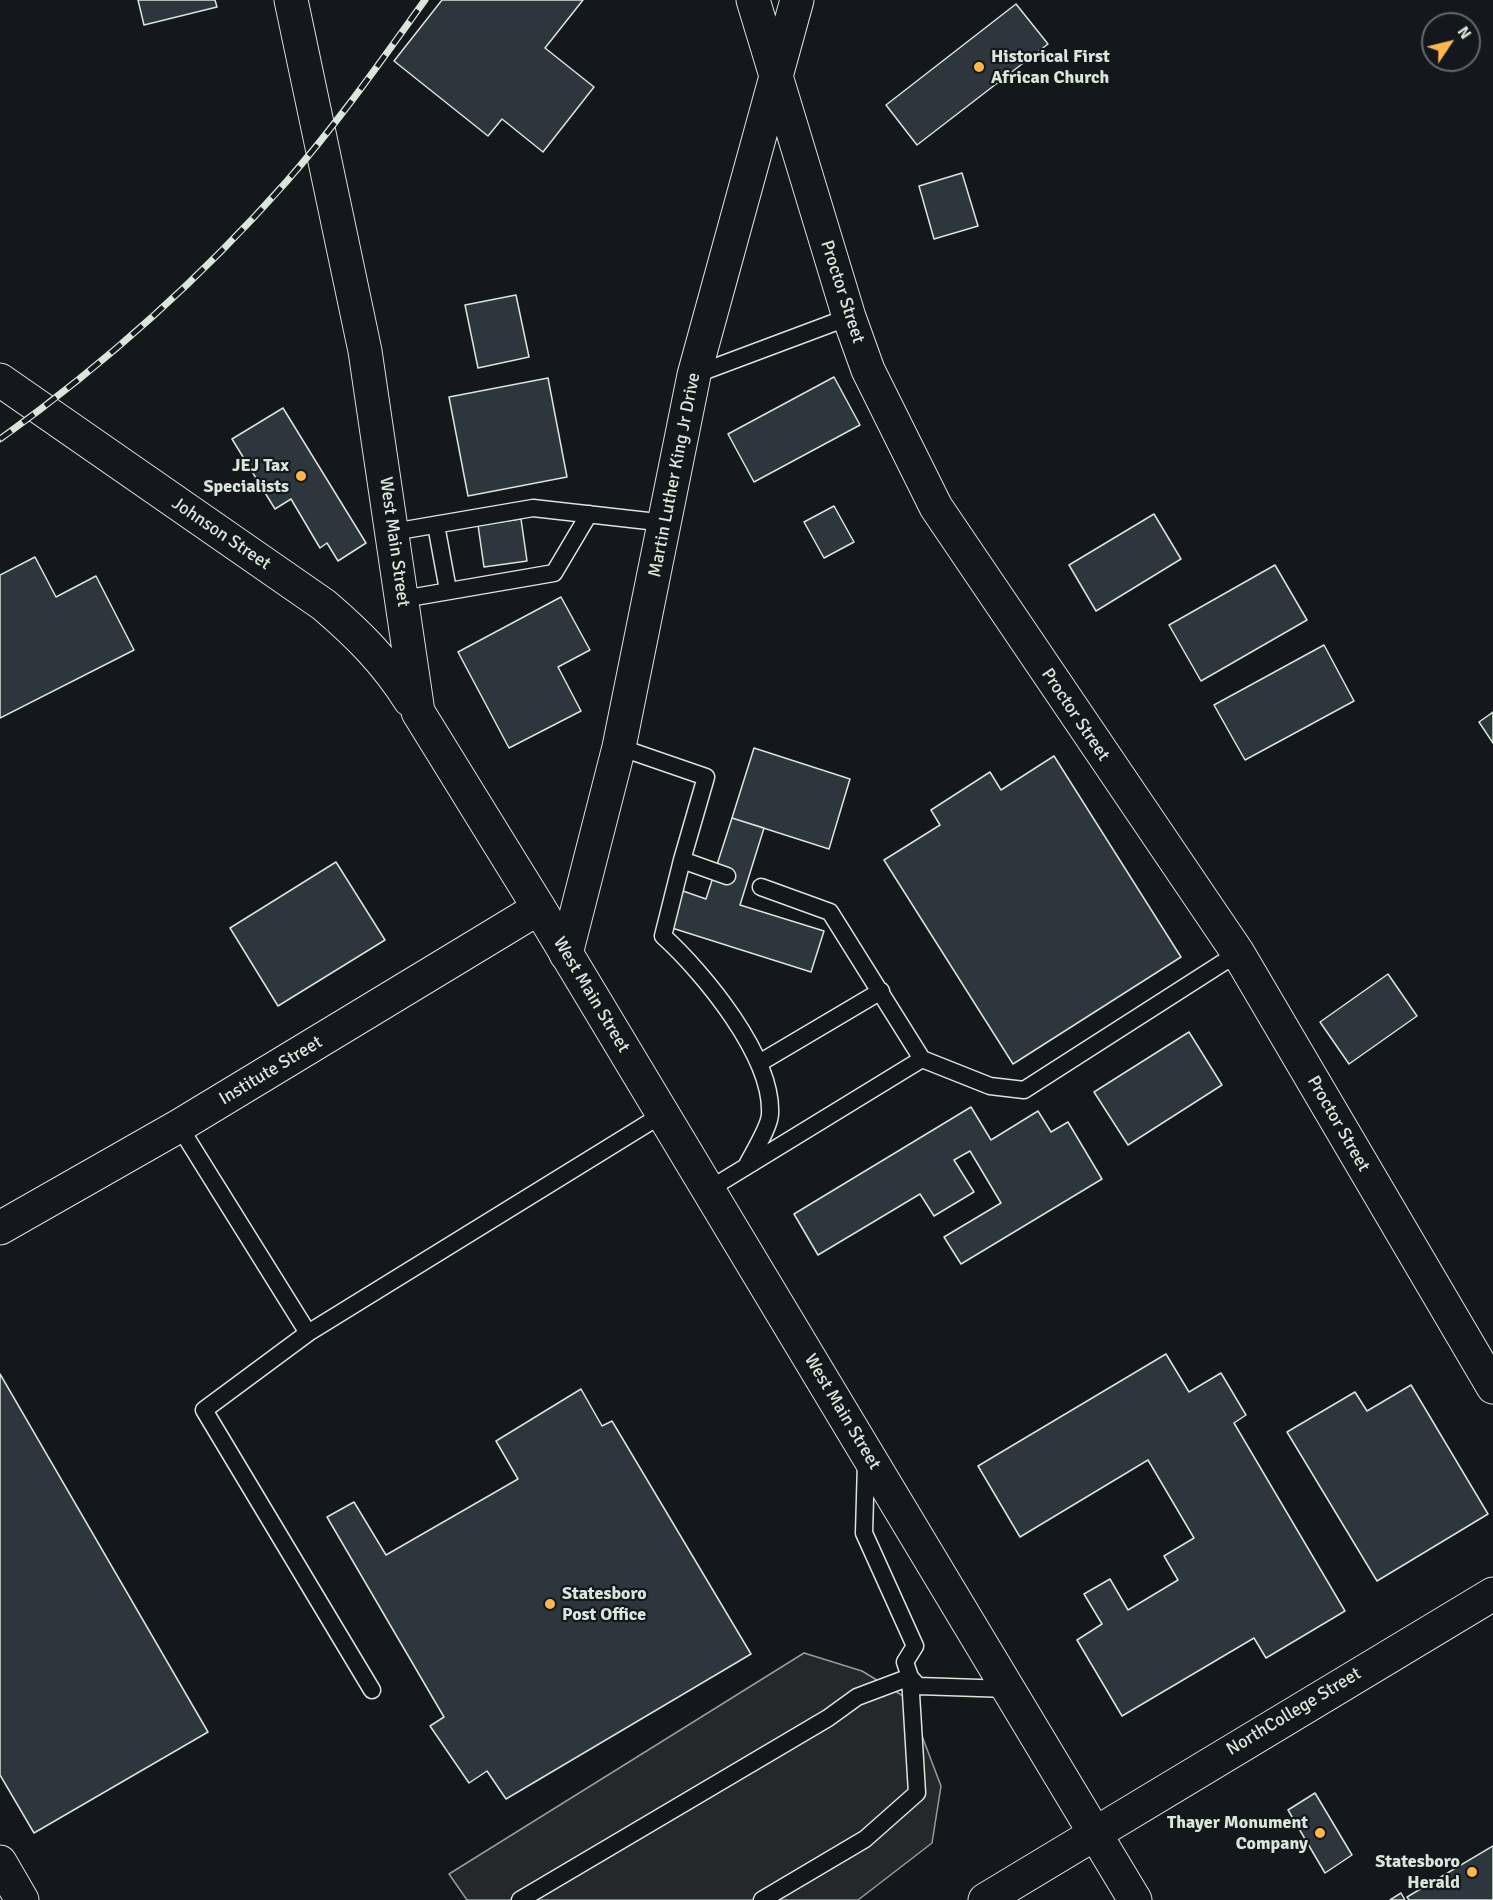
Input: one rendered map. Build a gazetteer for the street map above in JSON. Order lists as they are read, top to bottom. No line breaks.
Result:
{"streets":{"street":["Proctor Street","Martin Luther King Jr Drive","Johnson Street","West Main Street","Institute Street","NorthCollege Street"]},"crossings":[["Proctor Street","Martin Luther King Jr Drive"],["Martin Luther King Jr Drive","West Main Street"],["Johnson Street","West Main Street"],["West Main Street","Institute Street"],["West Main Street","NorthCollege Street"]],"places":["Historical First African Church","JEJ Tax Specialists","Statesboro Post Office","Thayer Monument Company","Statesboro Herald"],"north":"top right"}
